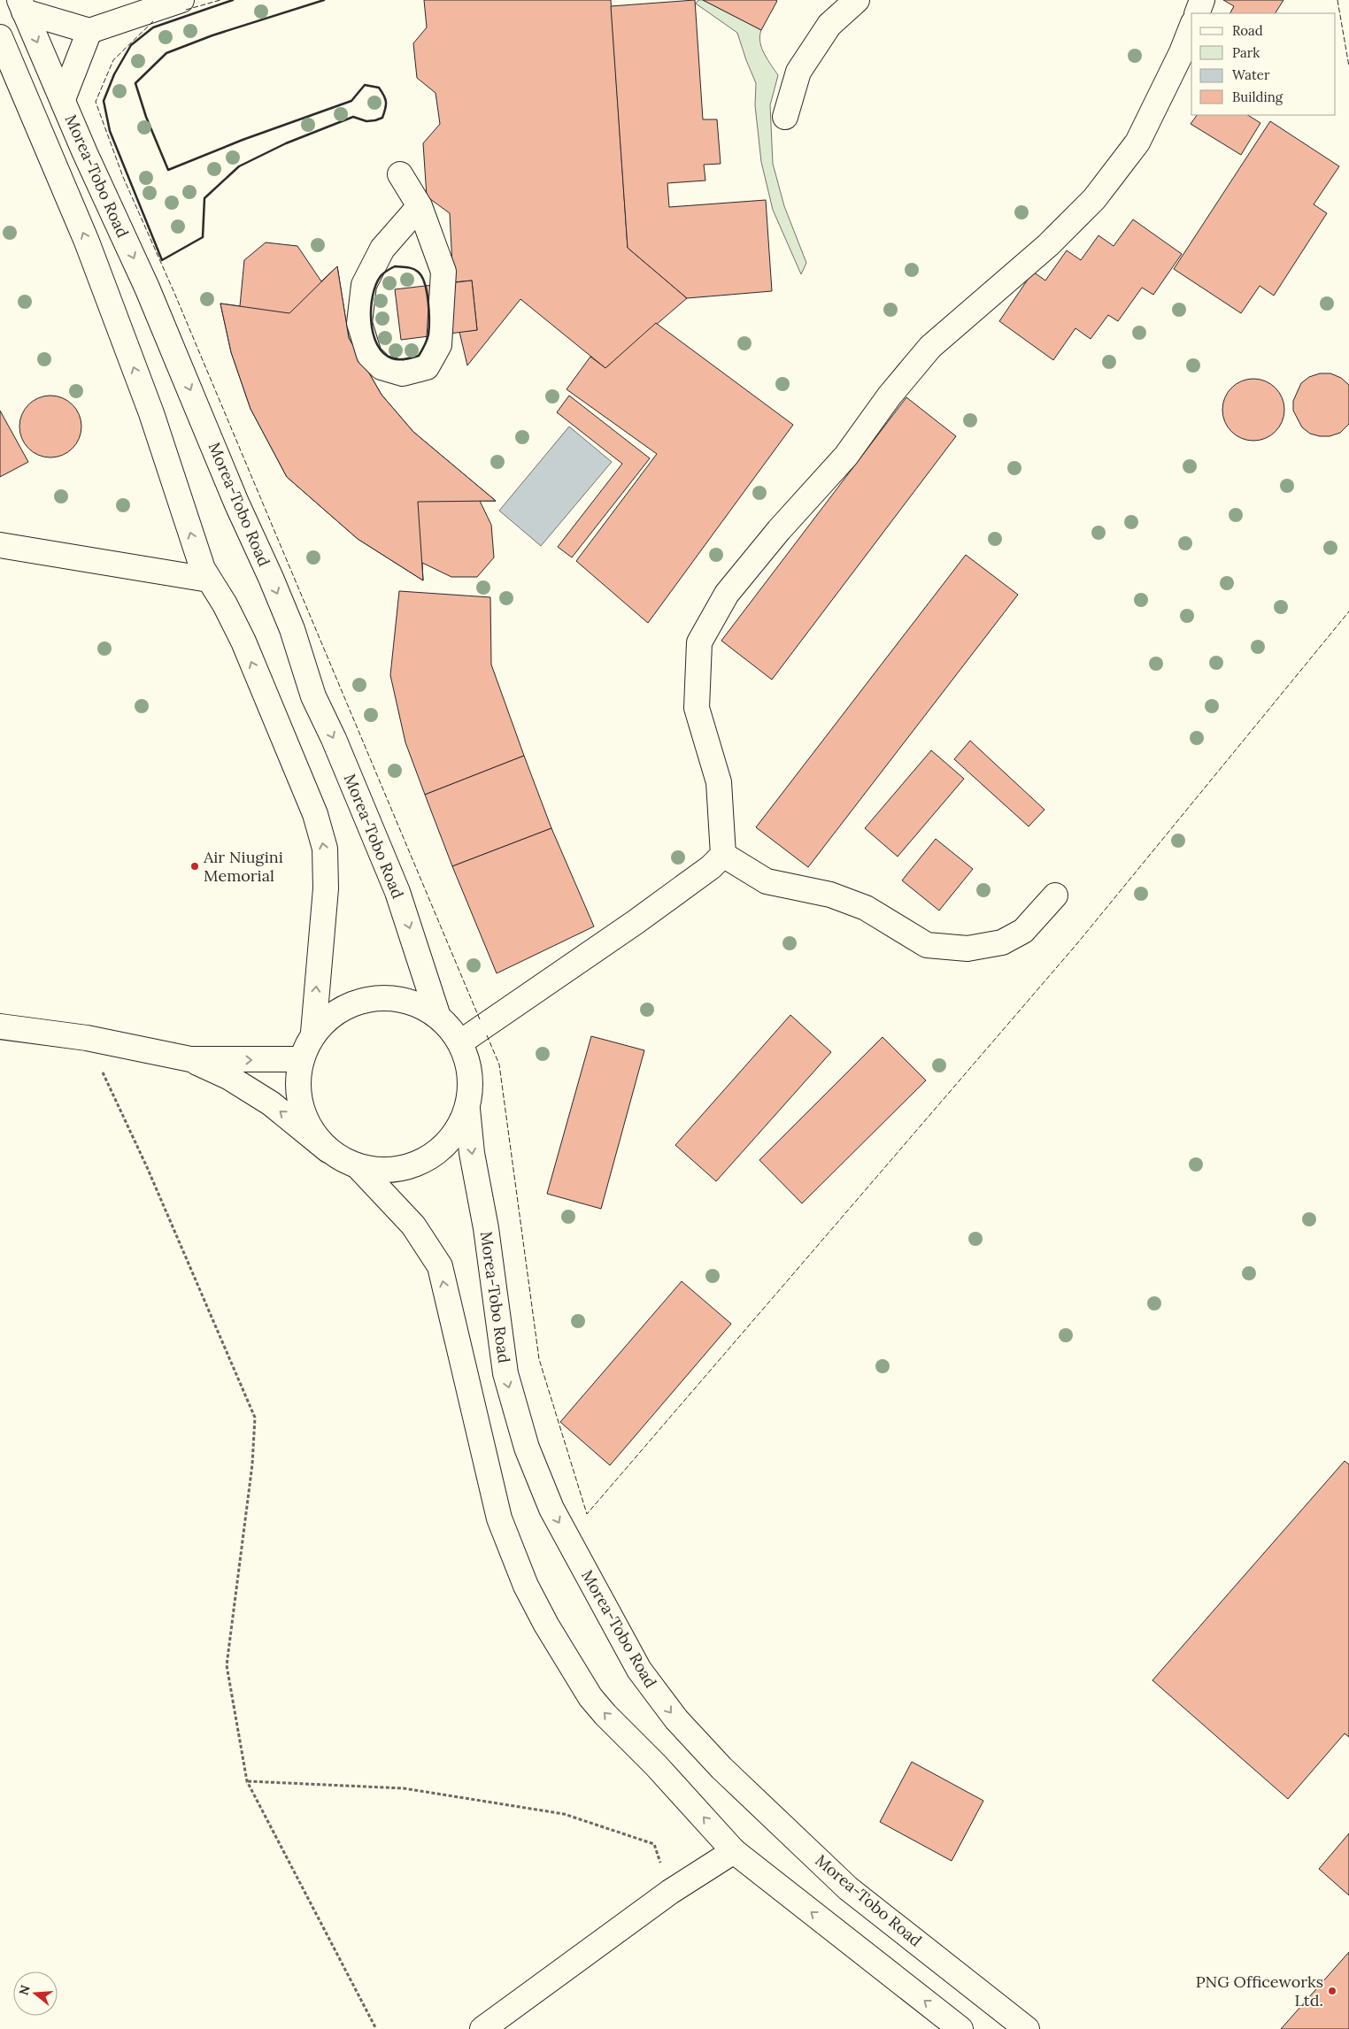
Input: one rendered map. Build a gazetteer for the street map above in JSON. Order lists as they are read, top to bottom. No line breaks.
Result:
{"streets":{"main road":["Morea-Tobo Road"]},"places":["Air Niugini Memorial","PNG Officeworks Ltd."],"legend":["Road","Park","Water","Building"],"north":"left"}
